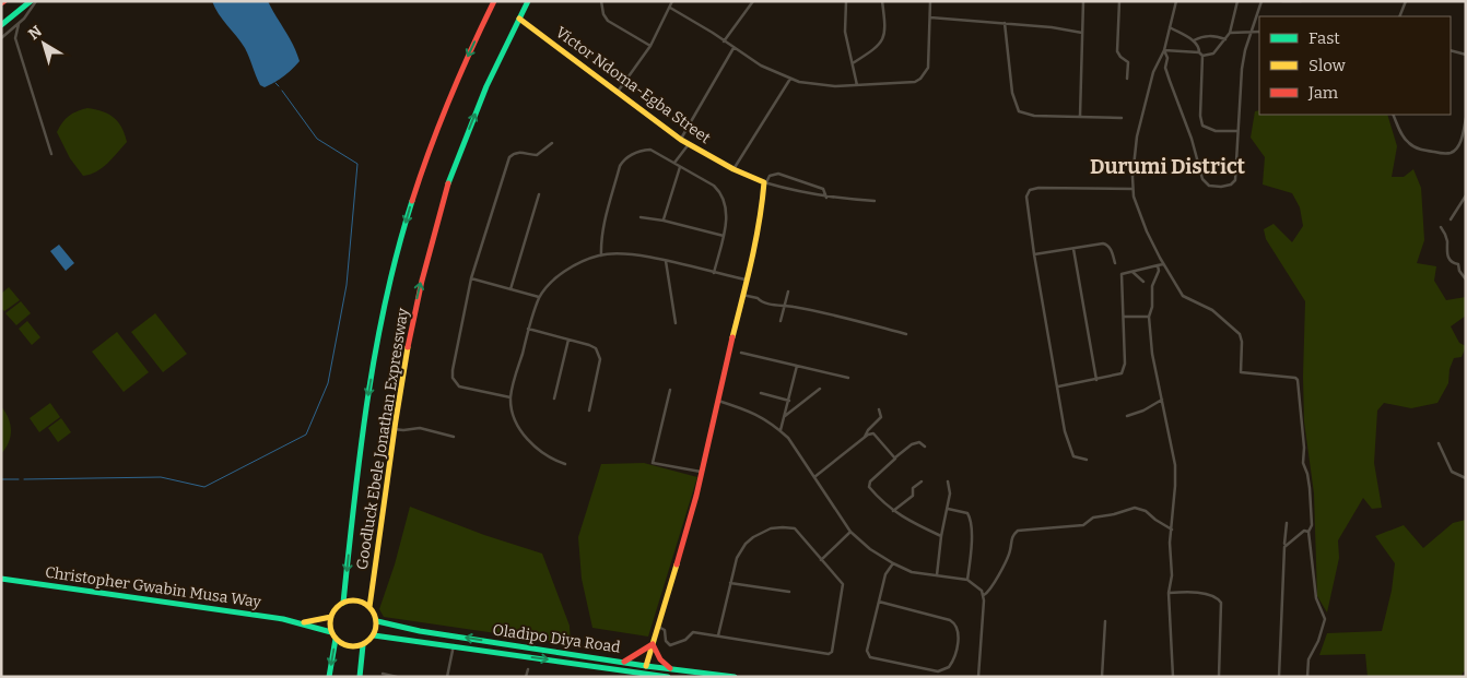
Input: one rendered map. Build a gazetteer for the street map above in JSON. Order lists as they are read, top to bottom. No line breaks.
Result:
{"streets":{"main road":["Victor Ndoma-Egba Street","Goodluck Ebele Jonathan Expressway","Christopher Gwabin Musa Way","Oladipo Diya Road"]},"crossings":[["Victor Ndoma-Egba Street","Goodluck Ebele Jonathan Expressway"],["Goodluck Ebele Jonathan Expressway","Oladipo Diya Road"]],"districts":["Durumi District"],"legend":["Fast","Slow","Jam"],"north":"top left"}
